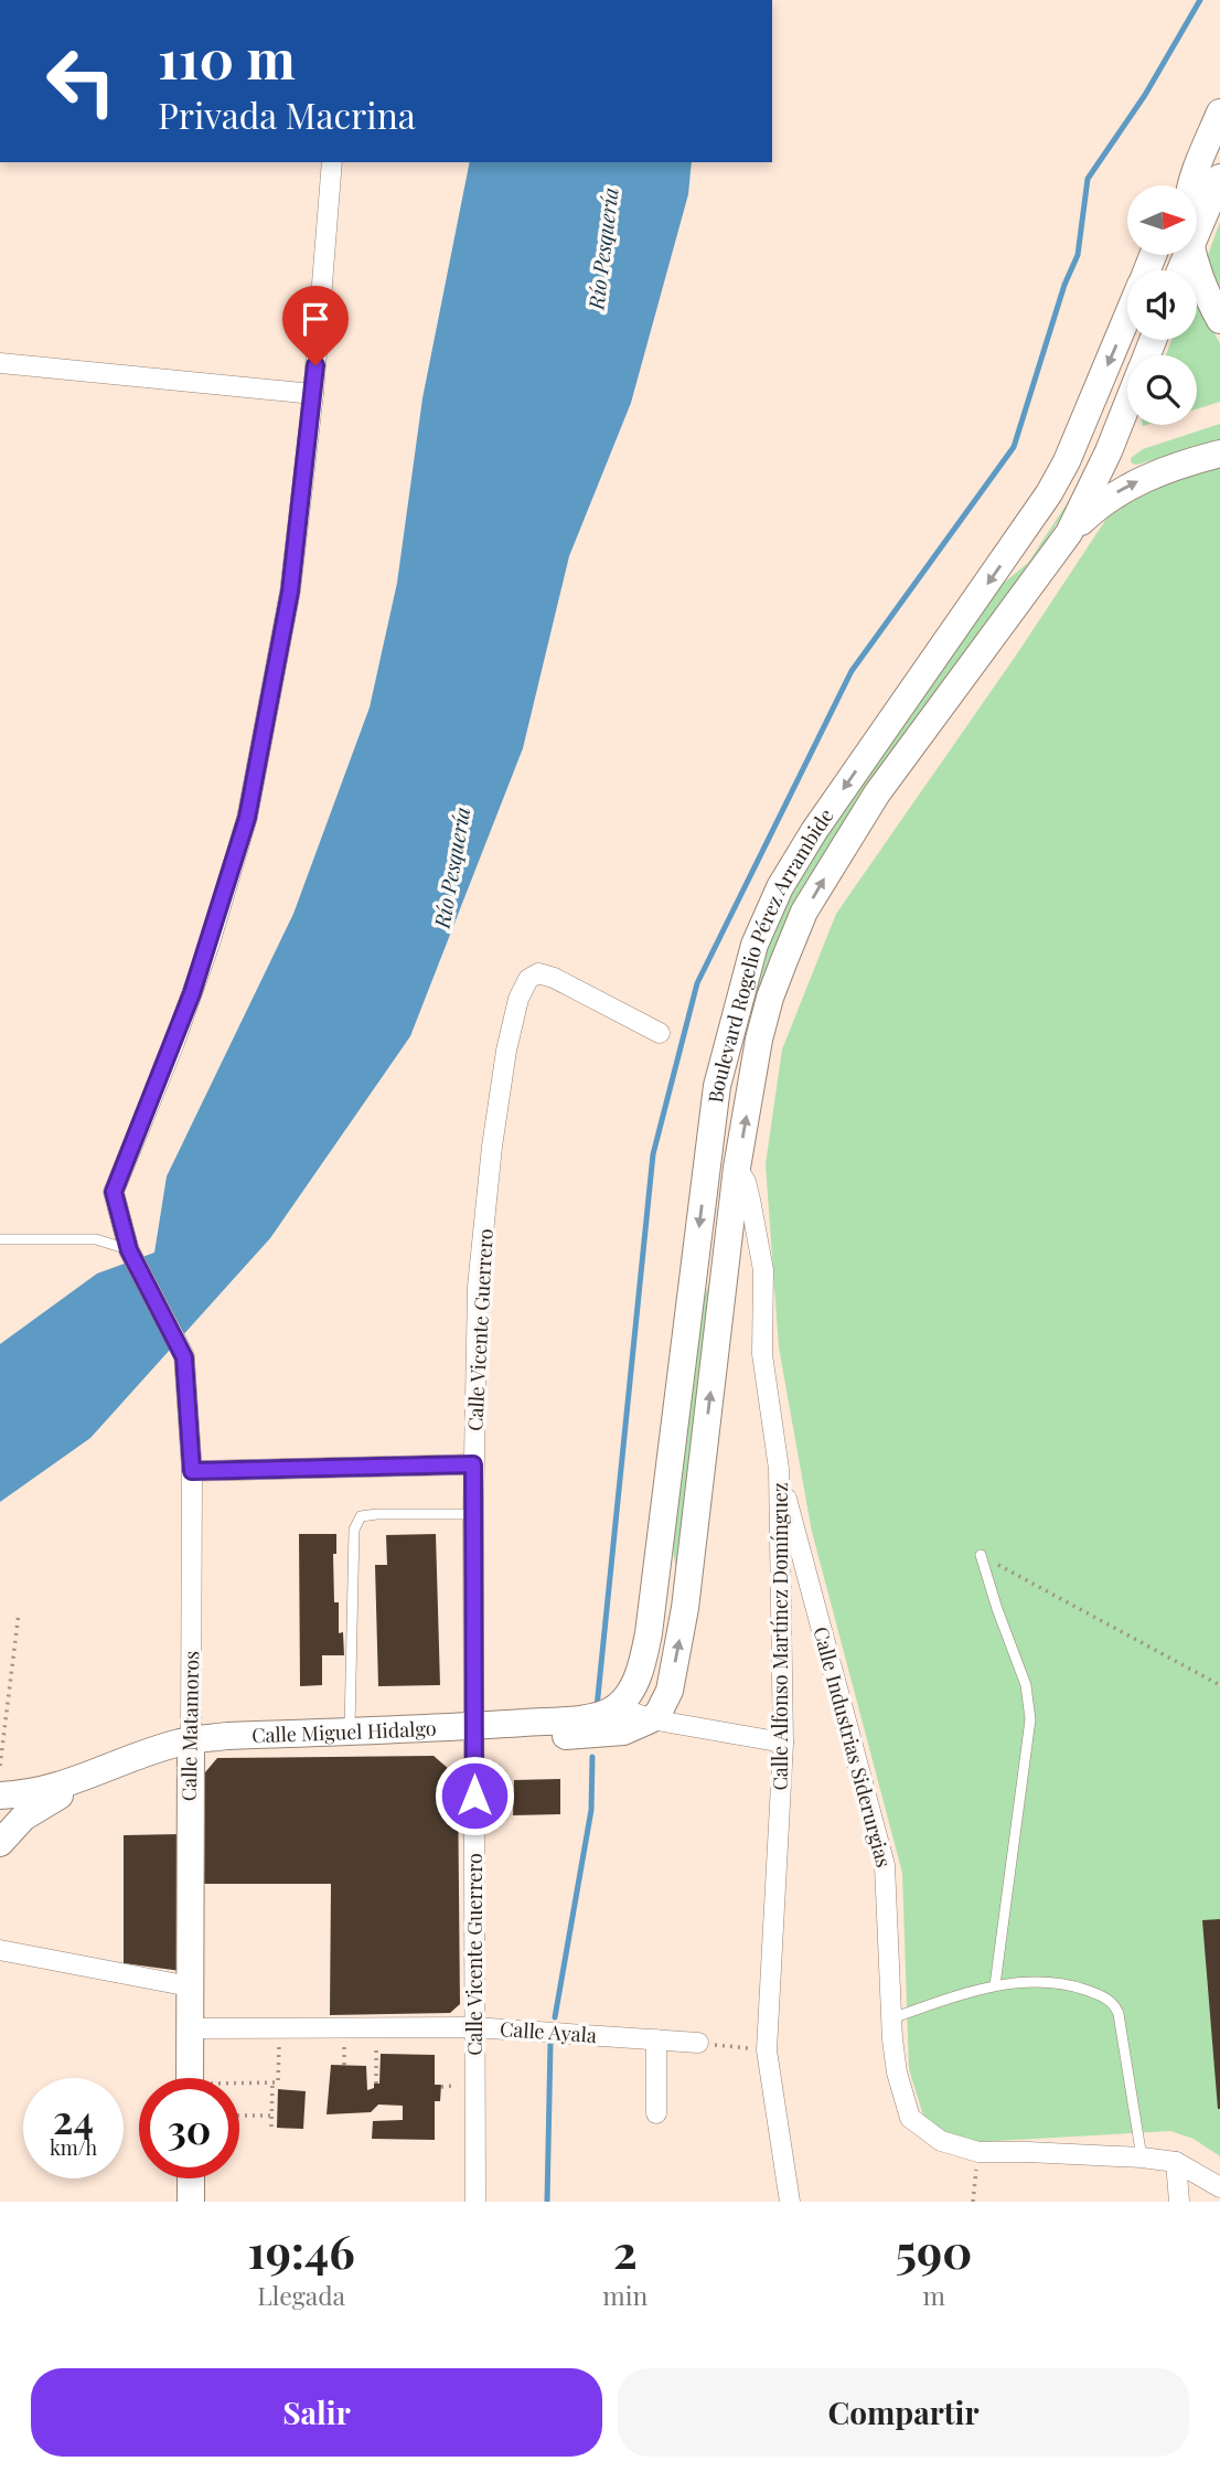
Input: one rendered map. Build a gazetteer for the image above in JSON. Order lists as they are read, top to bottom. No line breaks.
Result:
{"streets":{"main road":["Boulevard Rogelio Pérez Arrambide","Calle Matamoros"],"street":["Calle Vicente Guerrero","Calle Alfonso Martínez Domínguez","Calle Industrias Siderurgias","Calle Ayala"]},"crossings":[["Boulevard Rogelio Pérez Arrambide","Calle Alfonso Martínez Domínguez"],["Calle Vicente Guerrero","Calle Ayala"],["Calle Alfonso Martínez Domínguez","Calle Industrias Siderurgias"],["Calle Matamoros","Calle Ayala"]],"water":["Río Pesquería"],"north":"right","page":{"turn":["110 m","Privada Macrina"],"speed":"24 km/h","limit":"30","eta":["19:46","Llegada","2","min","590","m"],"buttons":["Salir","Compartir"]}}
